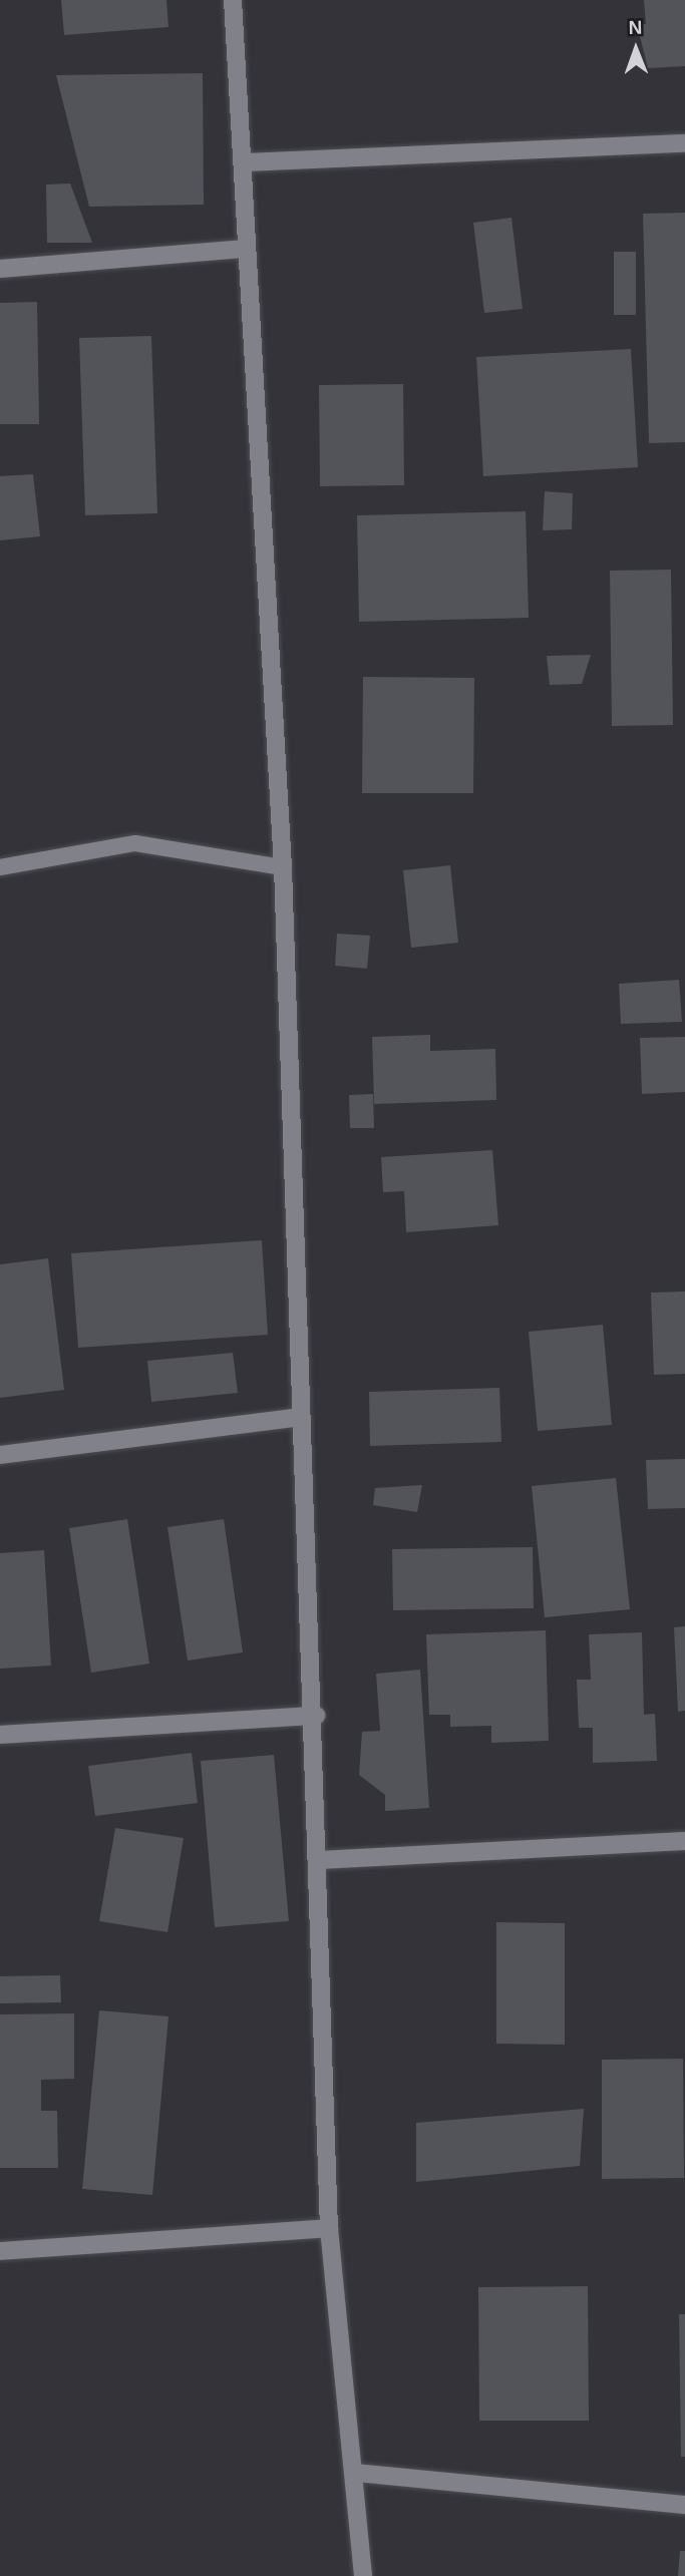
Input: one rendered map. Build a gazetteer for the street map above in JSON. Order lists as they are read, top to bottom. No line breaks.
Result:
{"north":"top"}
